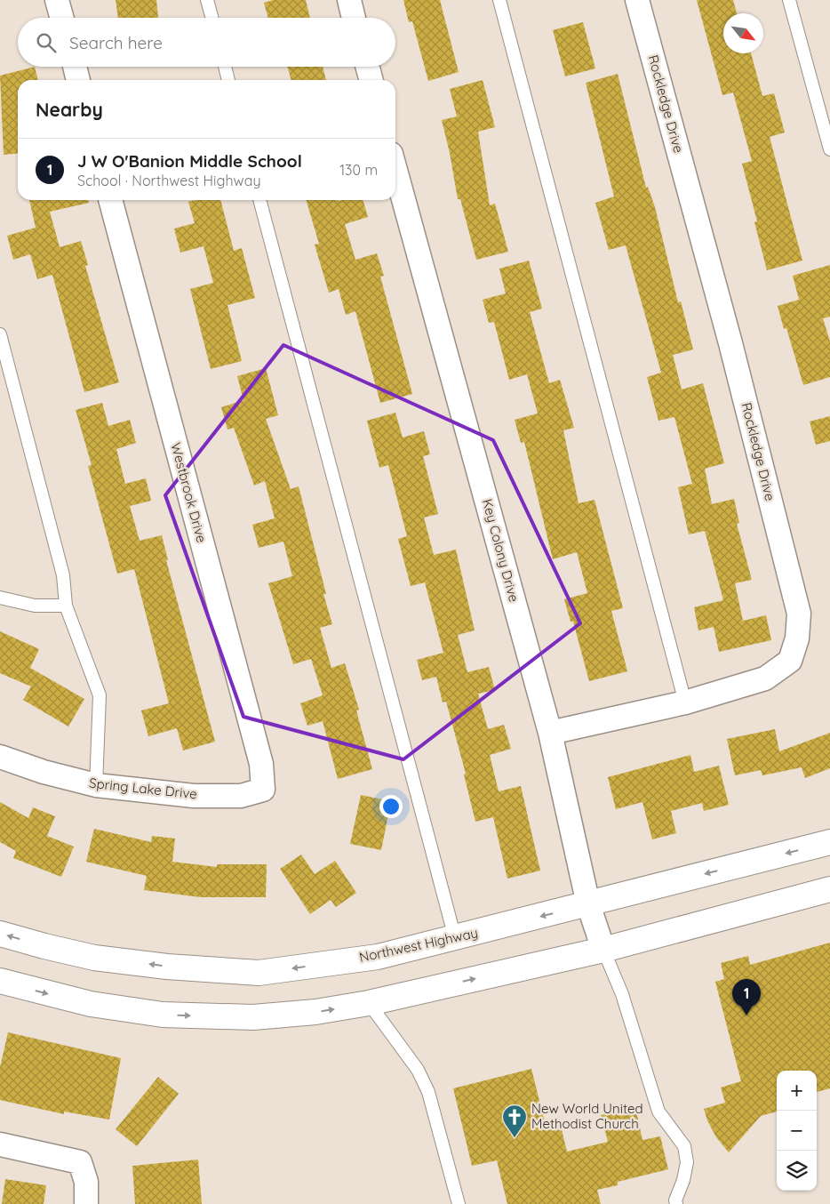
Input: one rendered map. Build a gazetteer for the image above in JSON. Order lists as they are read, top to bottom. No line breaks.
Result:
{"streets":{"main road":["Northwest Highway"],"street":["Rockledge Drive","Westbrook Drive","Key Colony Drive","Spring Lake Drive"]},"crossings":[["Rockledge Drive","Key Colony Drive"],["Westbrook Drive","Spring Lake Drive"],["Key Colony Drive","Northwest Highway"]],"places":{"church":["New World United Methodist Church"]},"north":"bottom right","page":{"search":"Search here","heading":"Nearby","list":[{"mark":"1","name":"J W O'Banion Middle School","note":"School · Northwest Highway","value":"130 m"}],"pins":"1","map_buttons":["+","−"]}}
